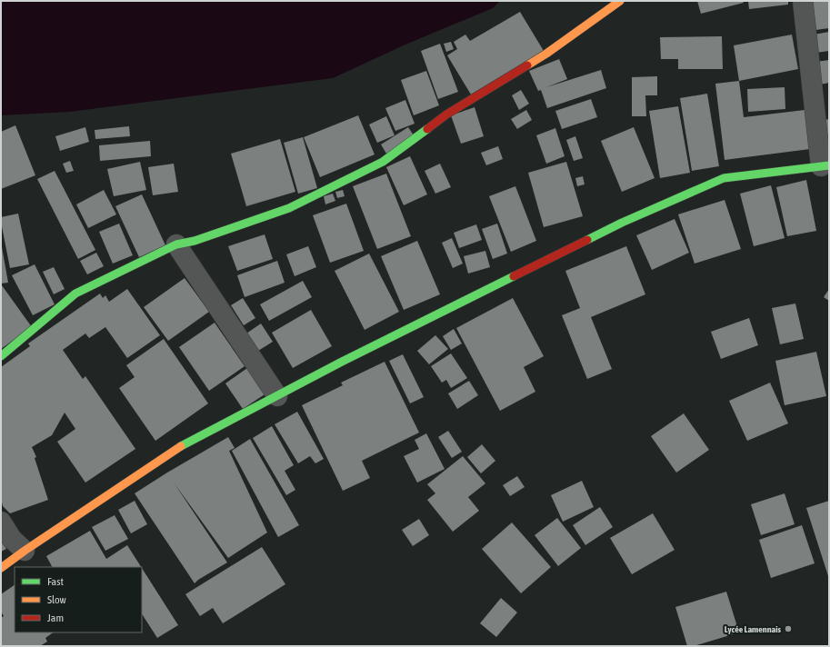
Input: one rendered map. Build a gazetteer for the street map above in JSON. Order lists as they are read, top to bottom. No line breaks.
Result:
{"places":["Lycée Lamennais"],"legend":["Fast","Slow","Jam"]}
